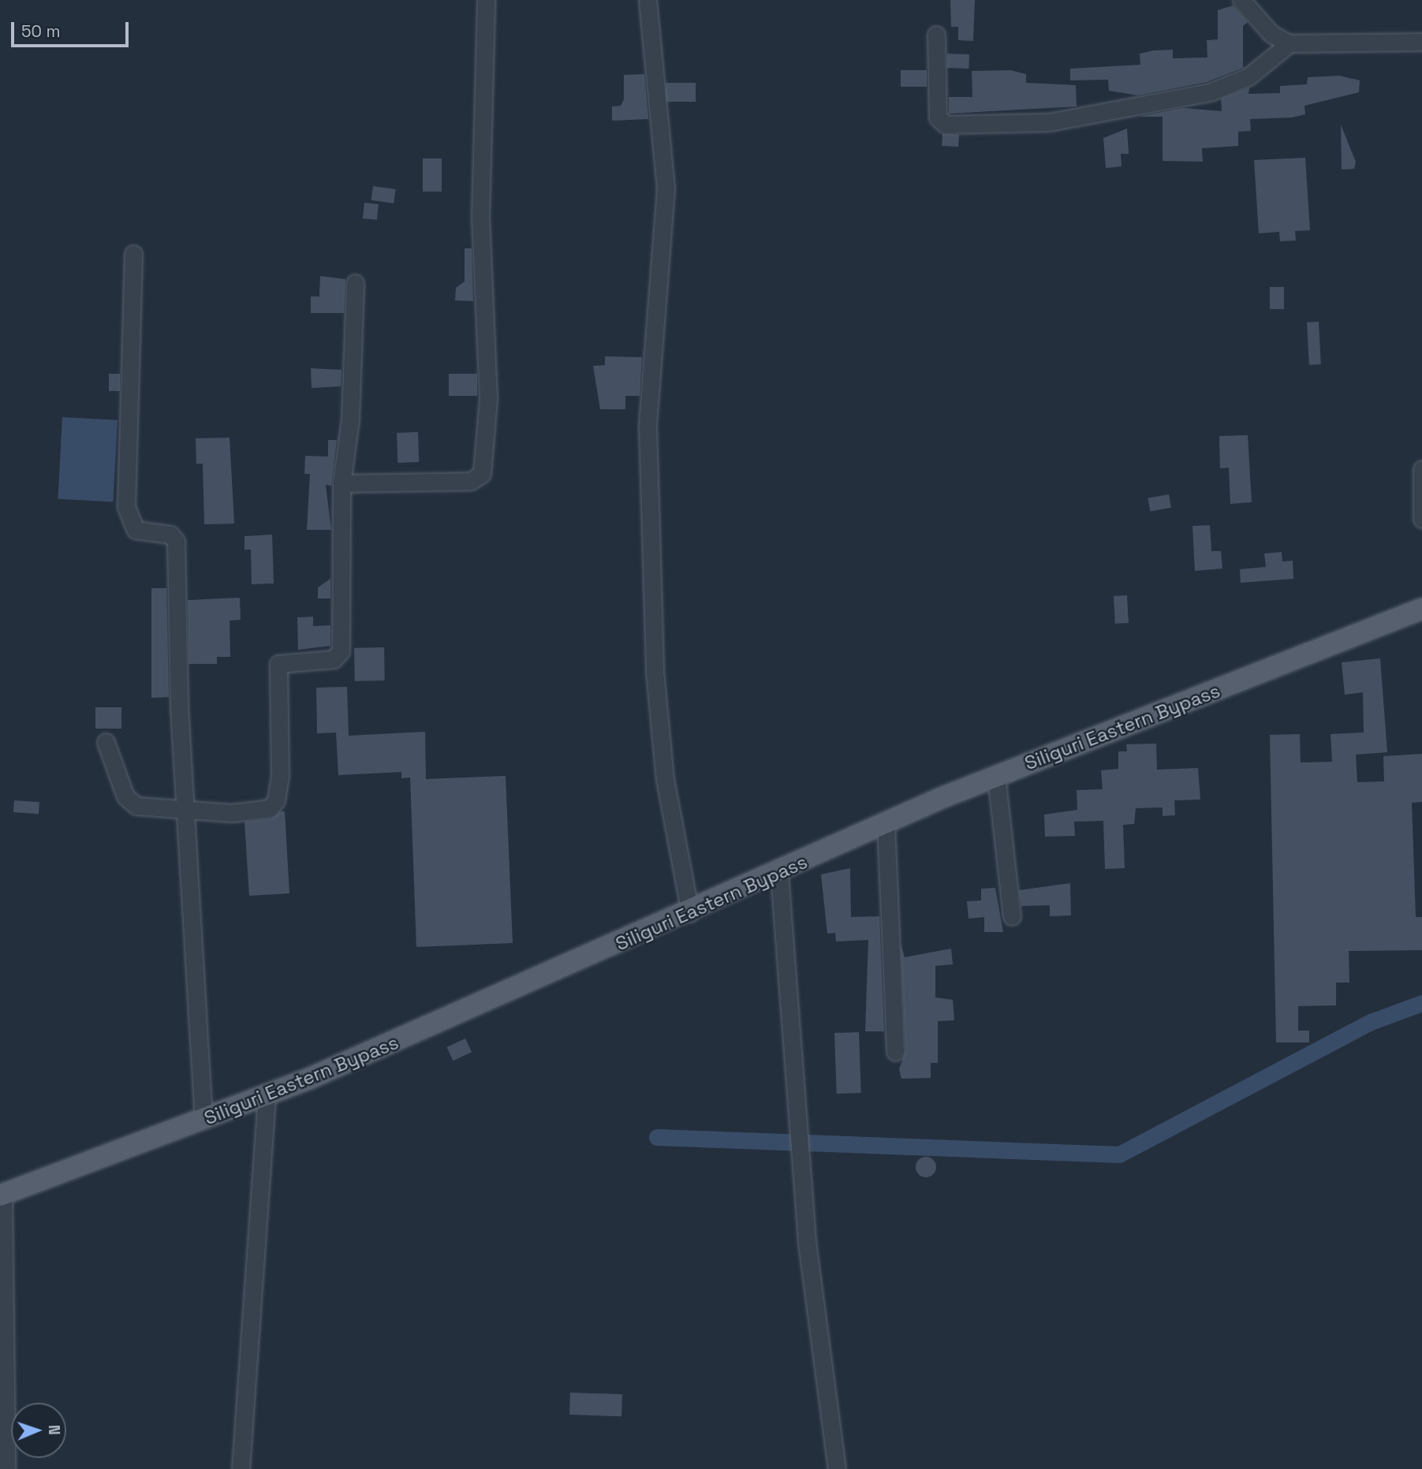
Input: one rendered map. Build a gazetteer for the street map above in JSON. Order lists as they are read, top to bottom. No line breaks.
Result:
{"streets":{"main road":["Siliguri Eastern Bypass"]},"scale_bar":"50 m","north":"right"}
